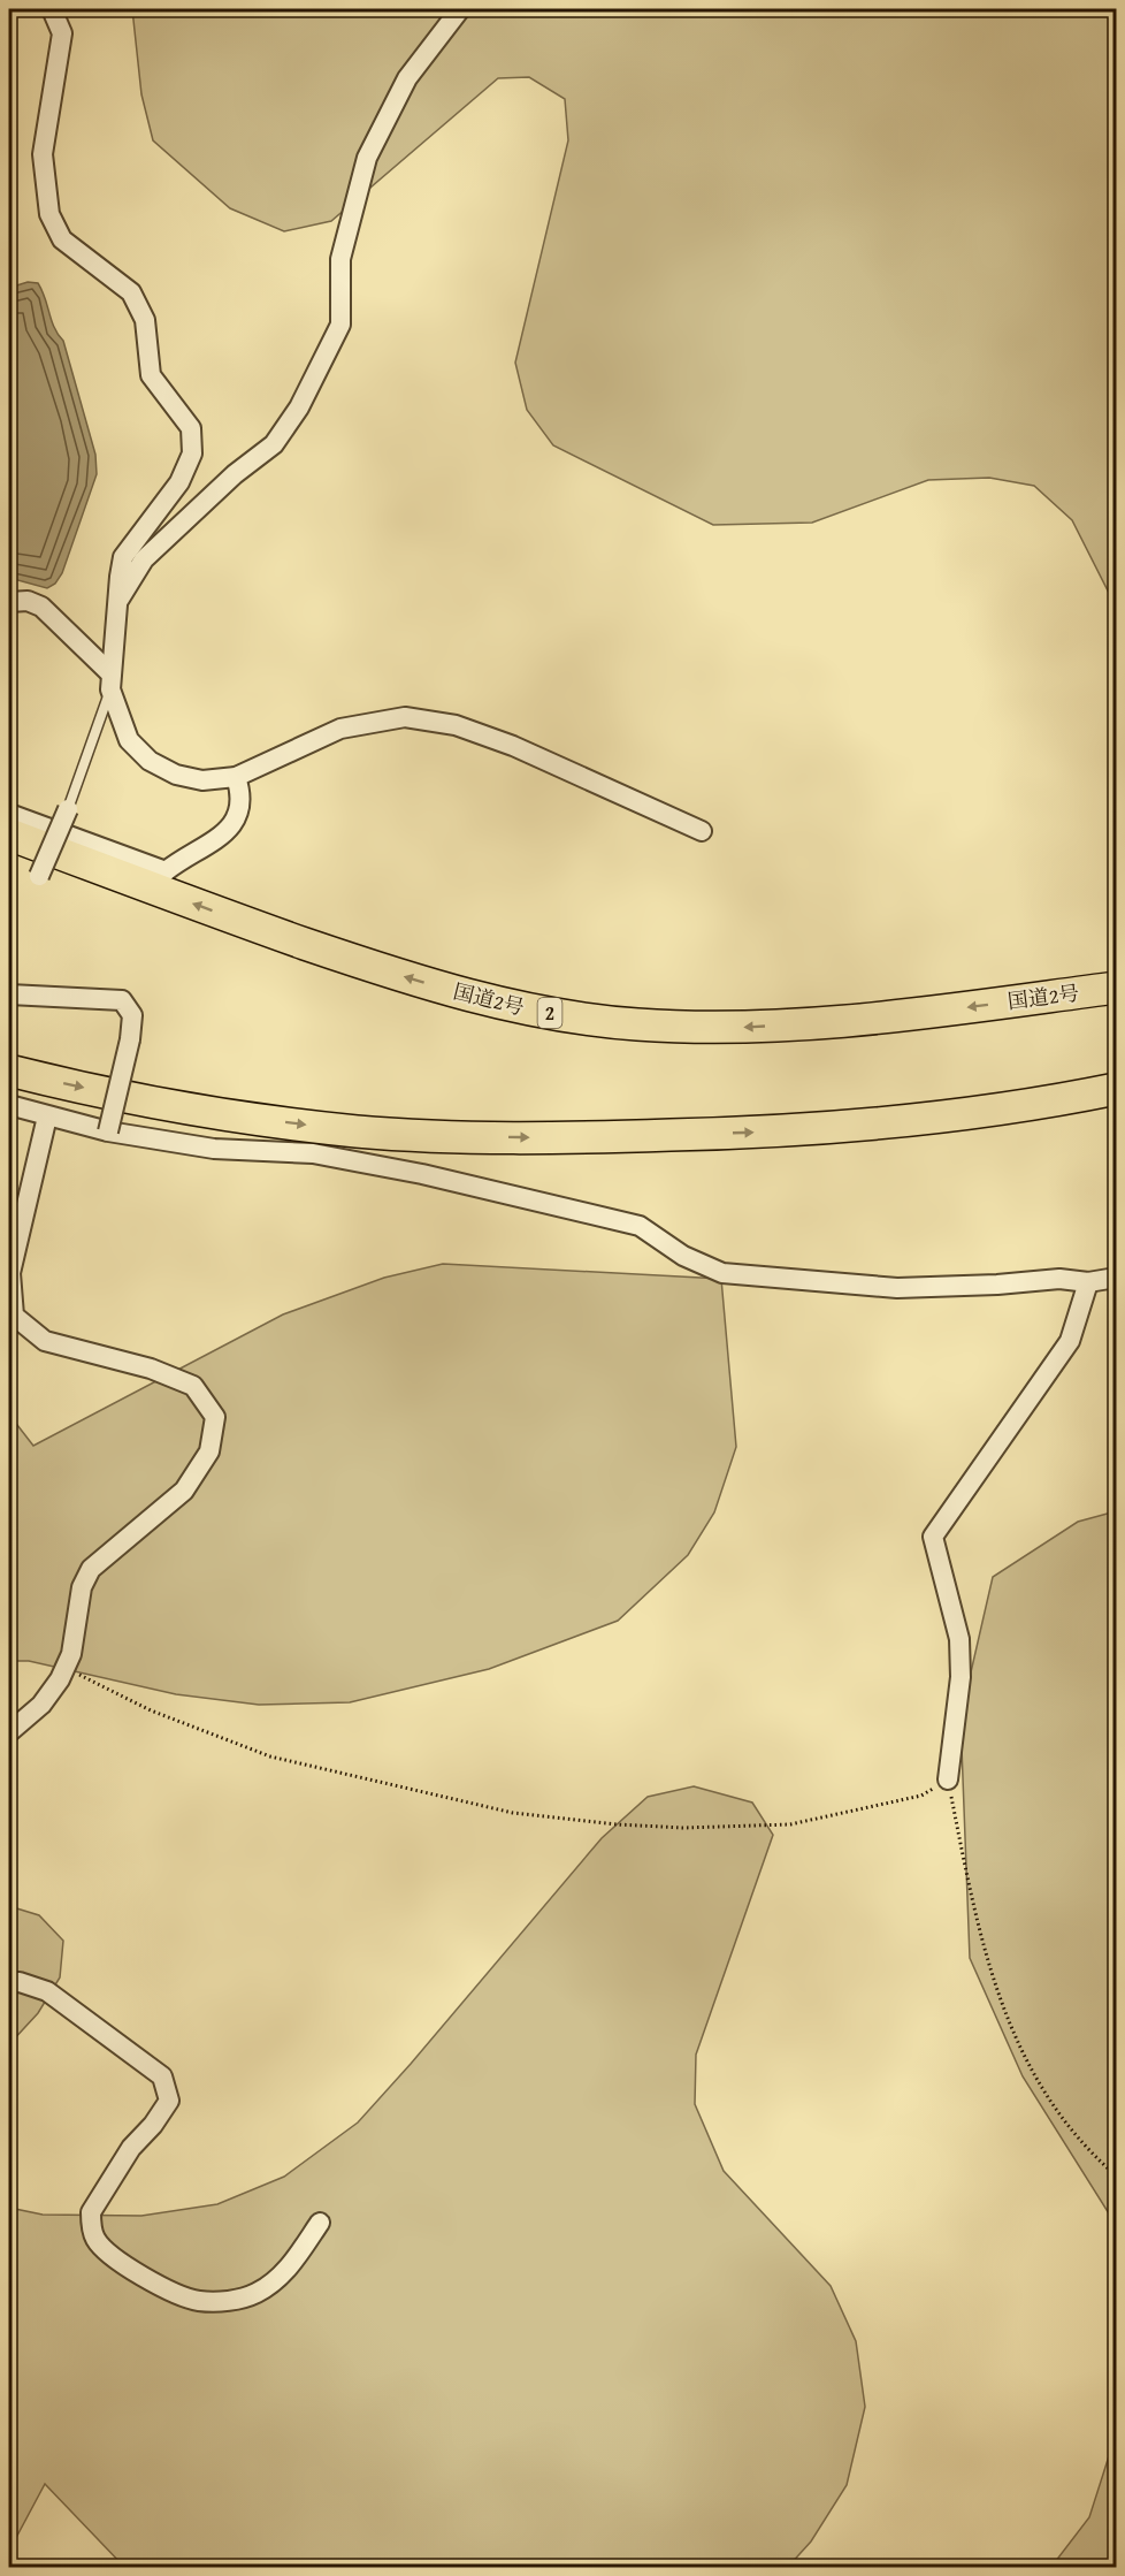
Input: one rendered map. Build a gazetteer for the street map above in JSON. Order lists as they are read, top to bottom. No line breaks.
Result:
{"streets":{"highway":["国道2号","2"]}}
